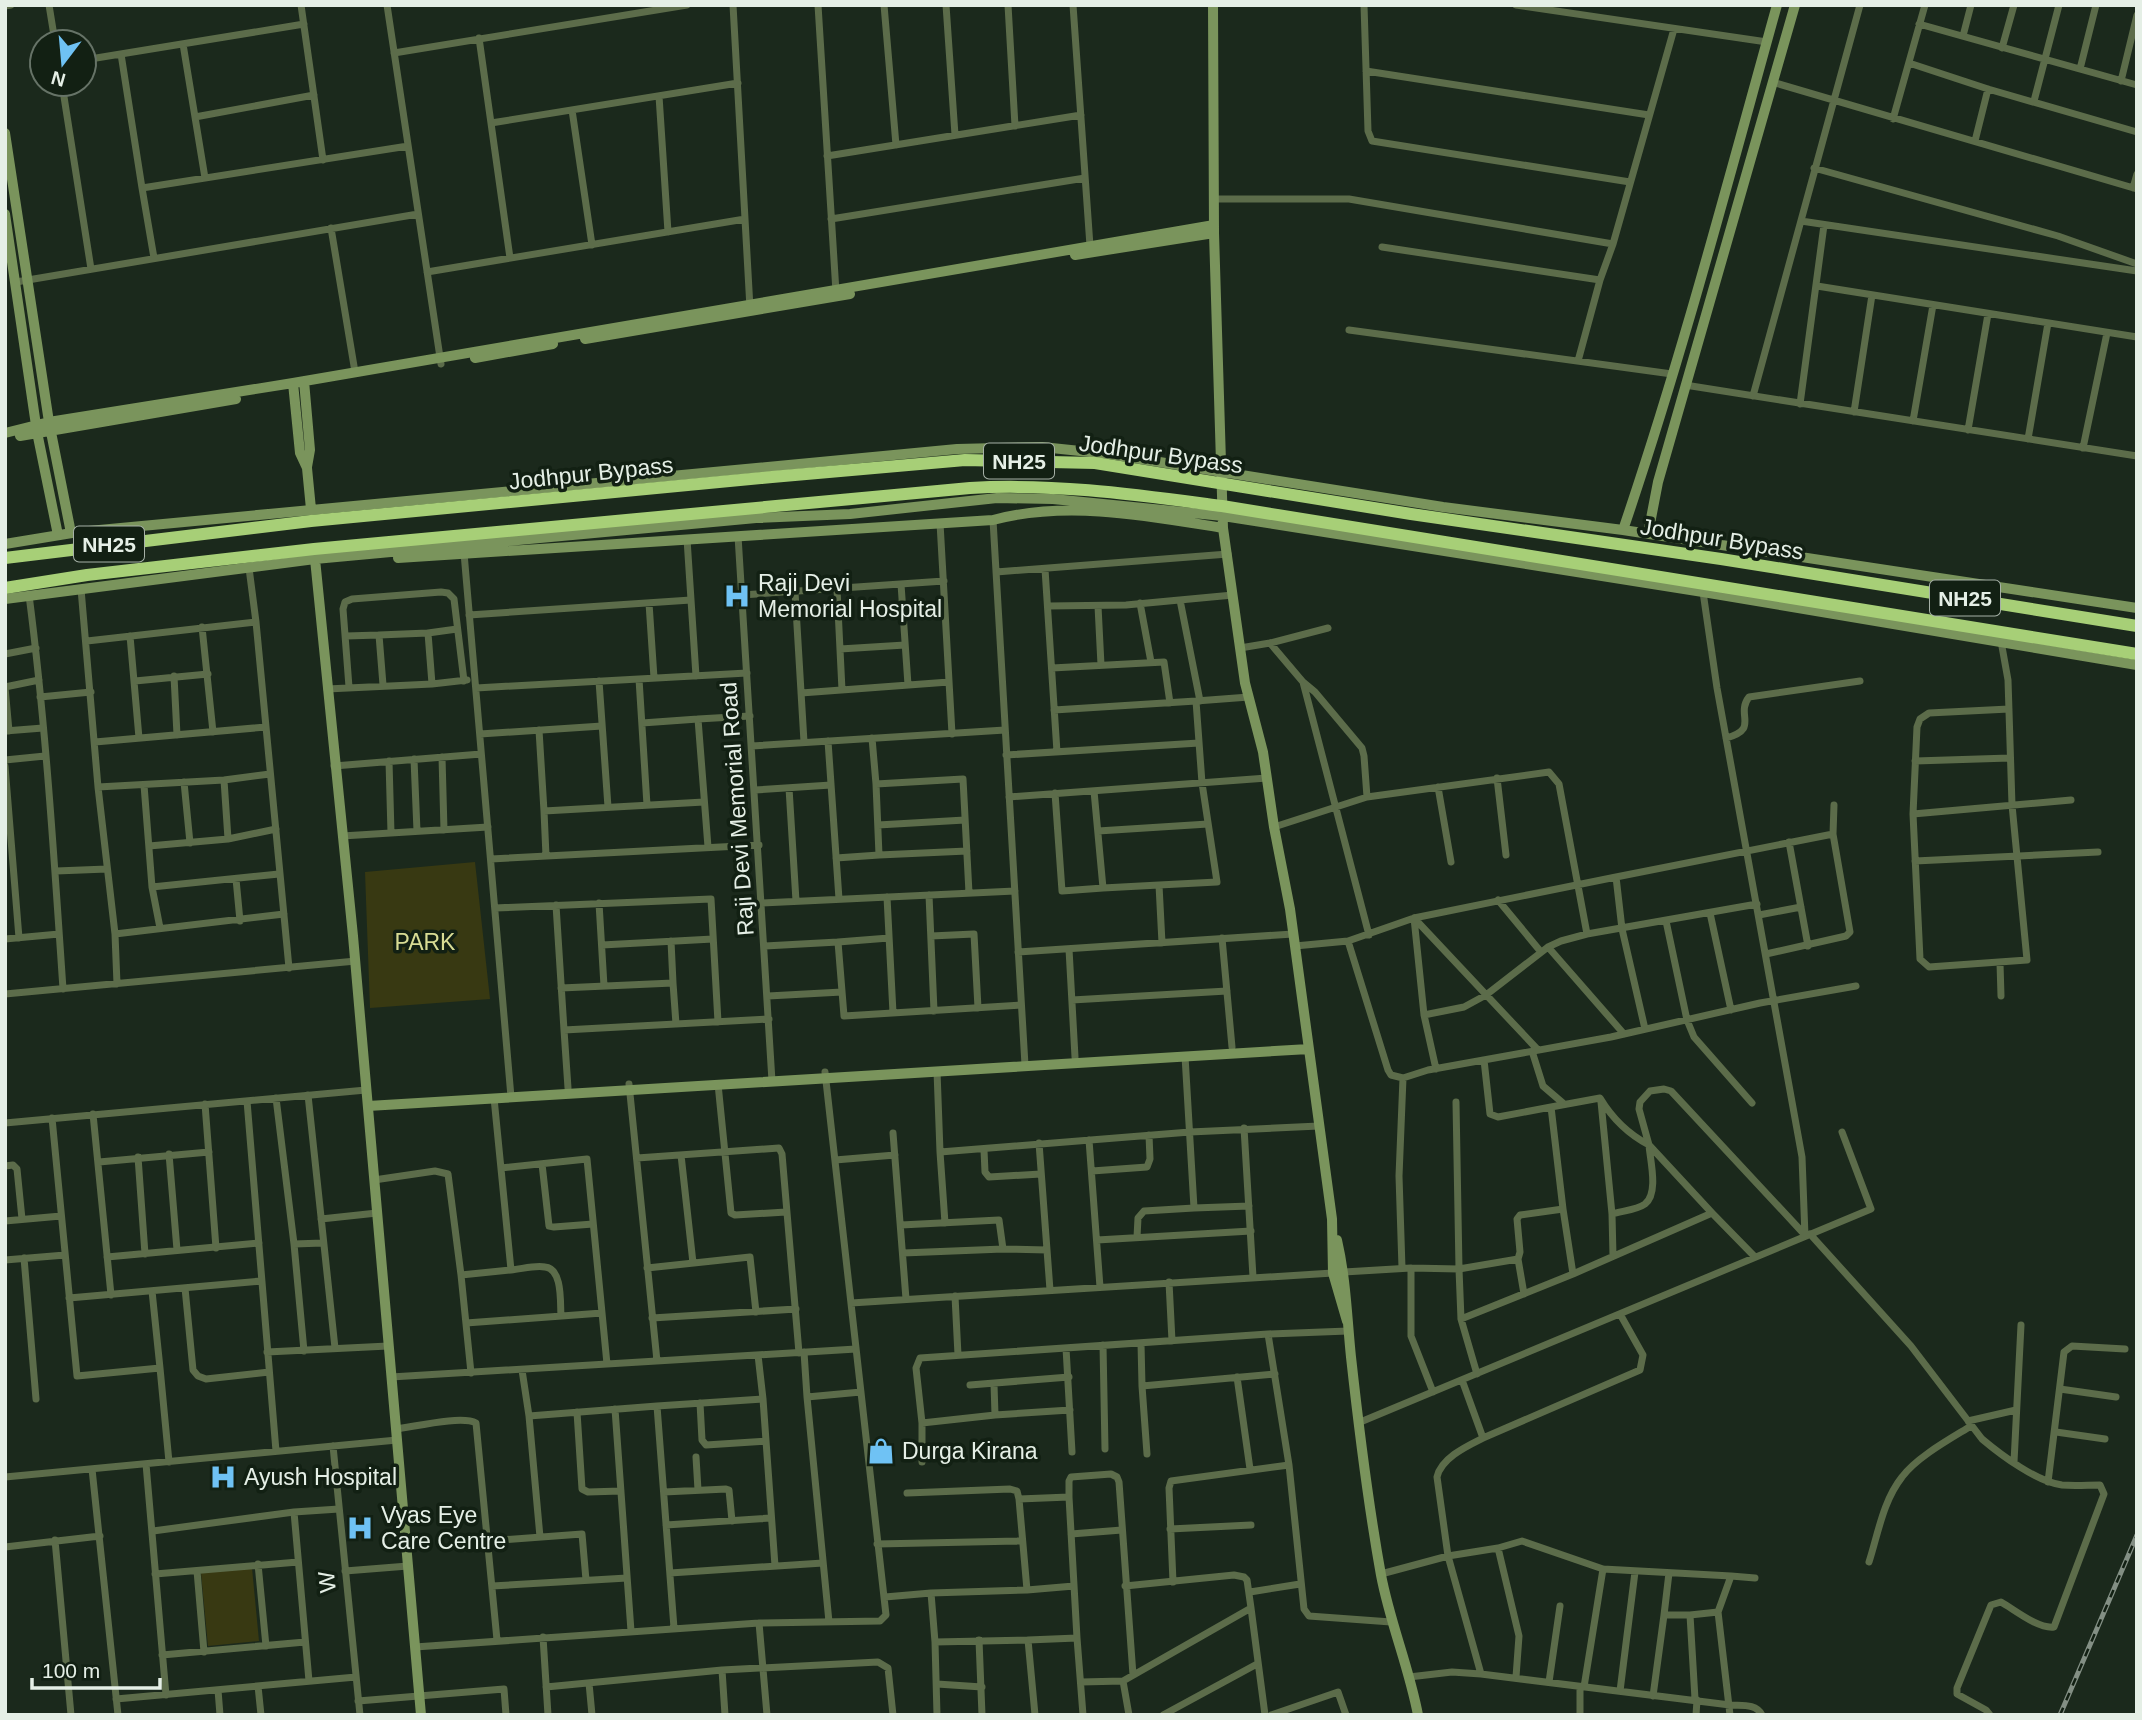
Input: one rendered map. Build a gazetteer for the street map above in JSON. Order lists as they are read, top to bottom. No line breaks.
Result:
{"streets":{"highway":["Jodhpur Bypass","NH25"],"street":["Raji Devi Memorial Road","W"]},"parks":["PARK"],"places":{"hospital":["Raji Devi Memorial Hospital","Ayush Hospital","Vyas Eye Care Centre"],"shop":["Durga Kirana"]},"scale_bar":"100 m","north":"bottom"}
